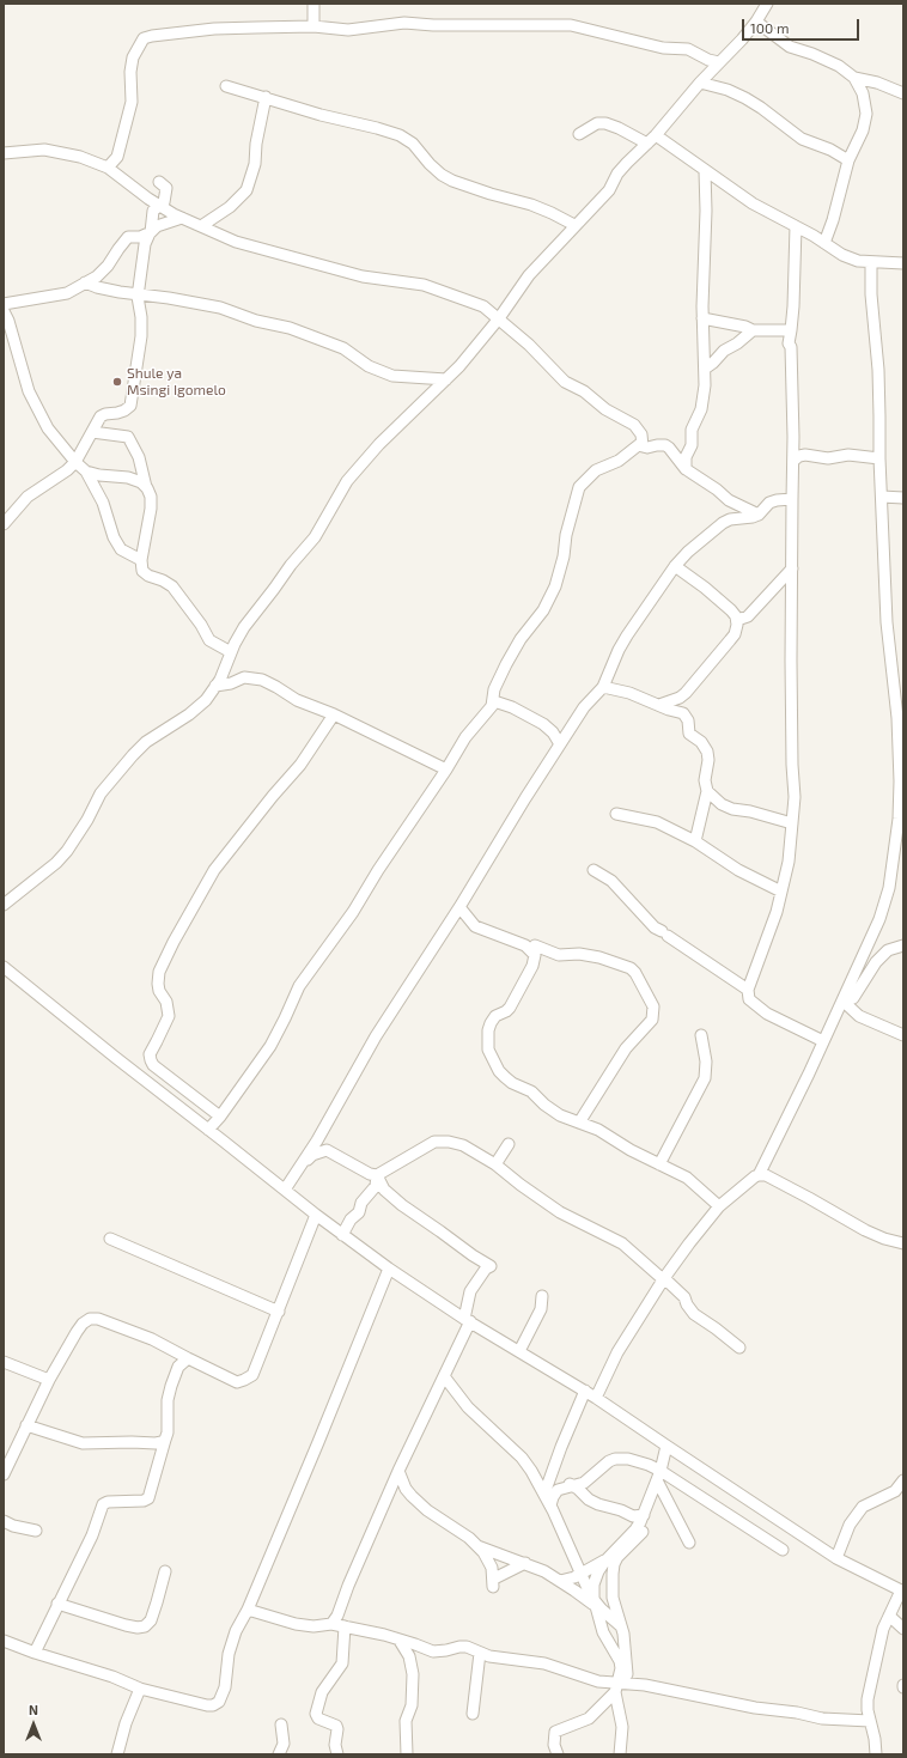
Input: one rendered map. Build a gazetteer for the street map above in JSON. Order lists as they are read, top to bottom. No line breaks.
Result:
{"places":["Shule ya Msingi Igomelo"],"scale_bar":"100 m","north":"top"}
